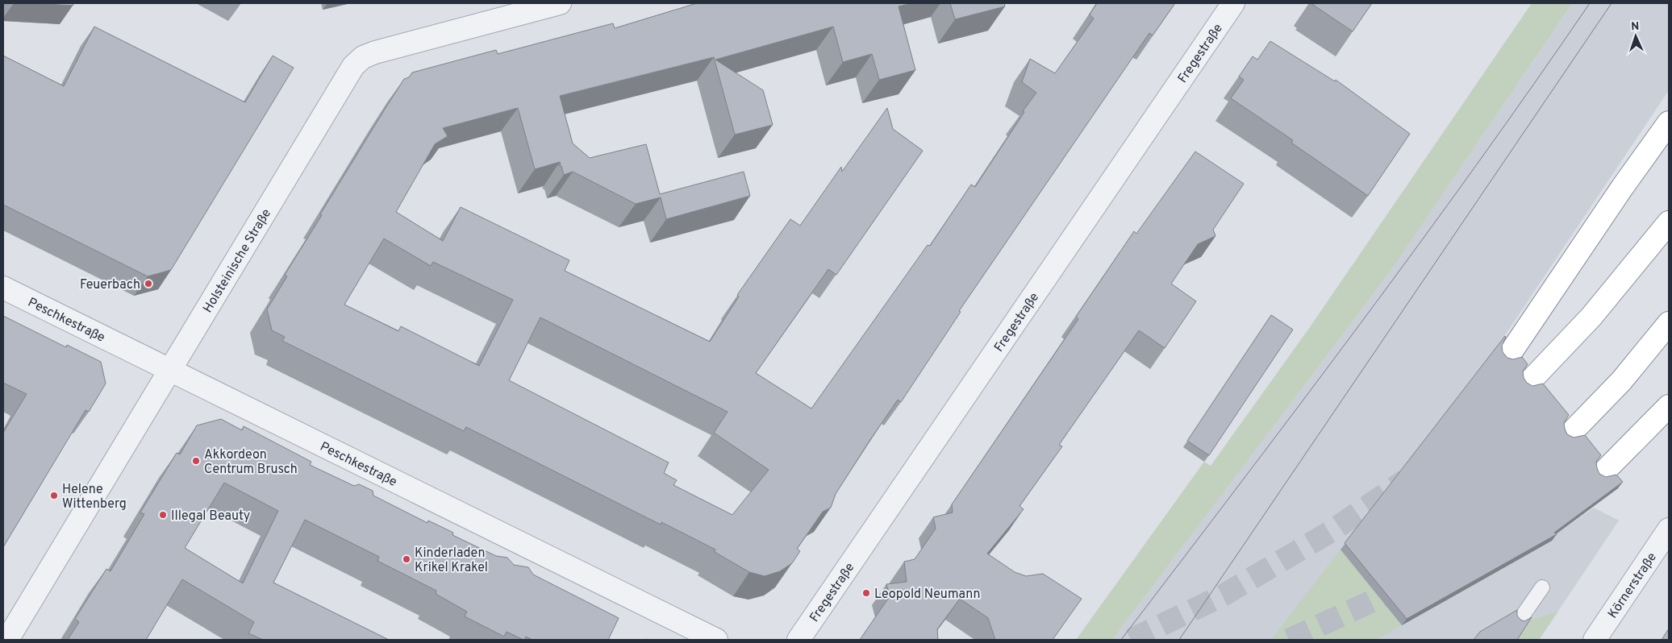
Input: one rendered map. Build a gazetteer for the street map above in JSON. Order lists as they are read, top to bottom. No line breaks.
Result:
{"streets":{"street":["Fregestraße","Holsteinische Straße","Peschkestraße","Körnerstraße"]},"crossings":[["Holsteinische Straße","Peschkestraße"]],"places":["Feuerbach","Akkordeon Centrum Brusch","Helene Wittenberg","Illegal Beauty","Kinderladen Krikel Krakel","Leopold Neumann"],"north":"top"}
